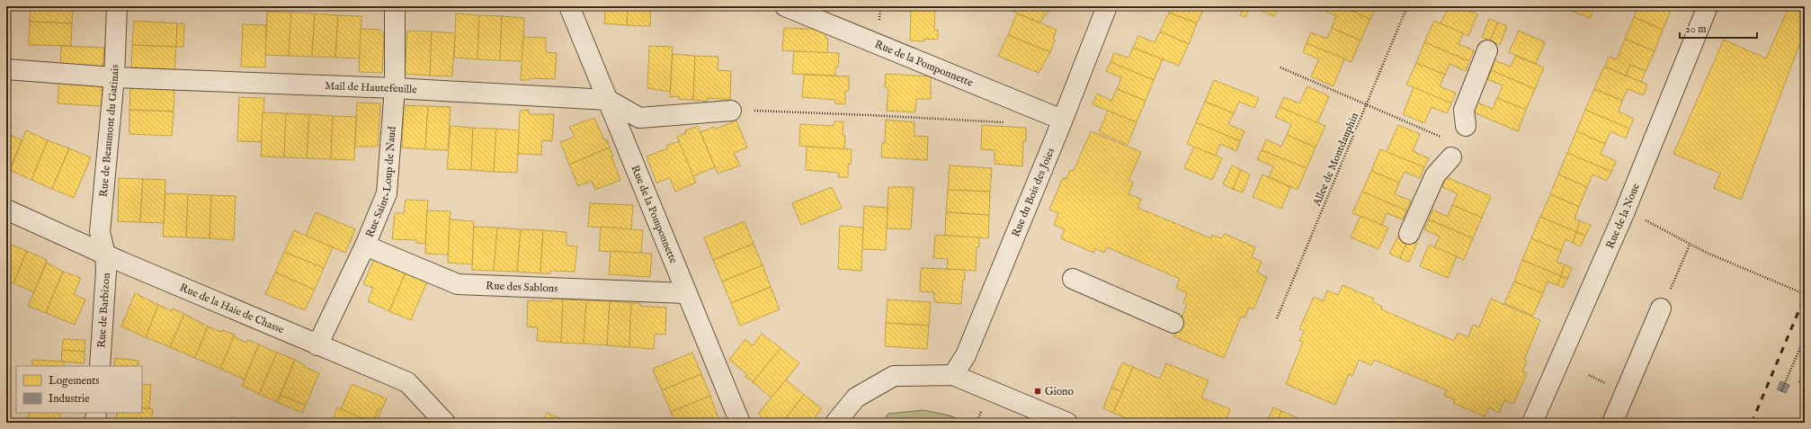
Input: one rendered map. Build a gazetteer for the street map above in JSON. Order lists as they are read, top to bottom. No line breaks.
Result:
{"streets":{"street":["Rue de la Pomponnette","Mail de Hautefeuille","Rue de Beaumont du Gatinais","Rue Saint-Loup de Naud","Rue du Bois des Joies","Rue de la Noue","Rue des Sablons","Rue de la Haie de Chasse","Rue de Barbizon"],"path":["Allee de Montdauphin"]},"crossings":[["Rue de la Pomponnette","Mail de Hautefeuille"],["Rue de la Pomponnette","Rue du Bois des Joies"],["Rue de la Pomponnette","Rue des Sablons"],["Mail de Hautefeuille","Rue de Beaumont du Gatinais"],["Mail de Hautefeuille","Rue Saint-Loup de Naud"],["Rue de Beaumont du Gatinais","Rue de la Haie de Chasse"],["Rue de Beaumont du Gatinais","Rue de Barbizon"],["Rue Saint-Loup de Naud","Rue des Sablons"],["Rue Saint-Loup de Naud","Rue de la Haie de Chasse"],["Rue de la Haie de Chasse","Rue de Barbizon"]],"places":{"transit":["Giono"]},"legend":["Logements","Industrie"],"scale_bar":"20 m"}
